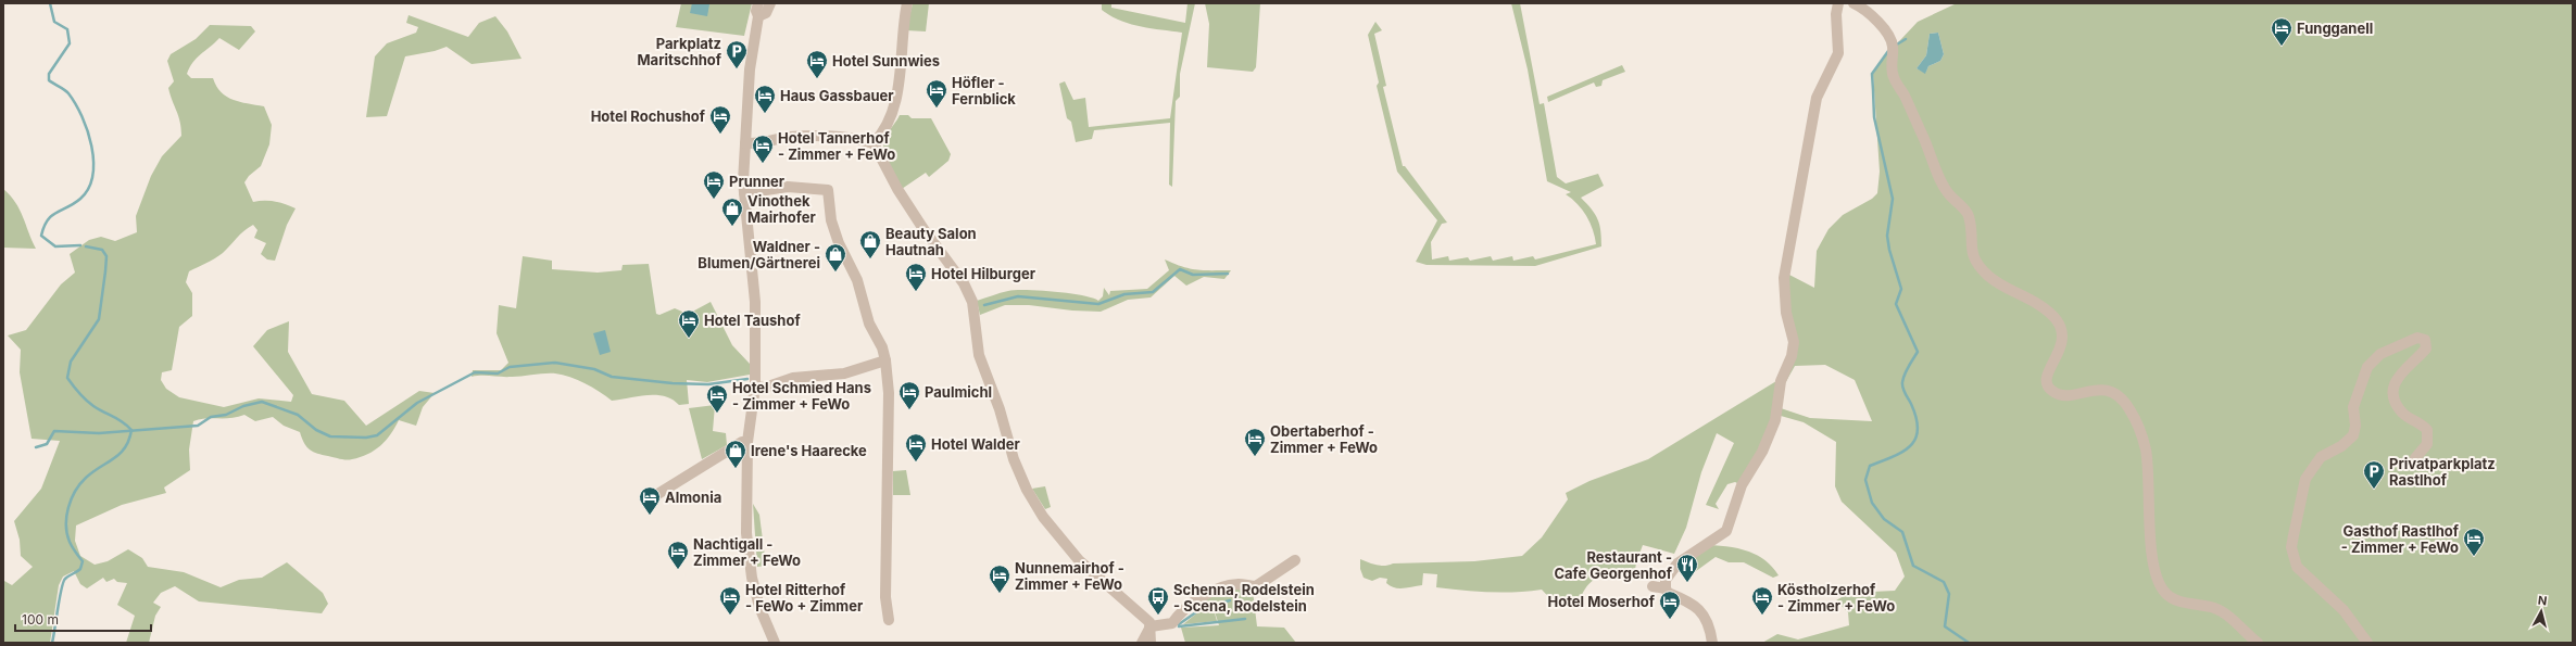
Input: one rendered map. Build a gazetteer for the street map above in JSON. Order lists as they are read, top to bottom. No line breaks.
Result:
{"places":{"hotel":["Fungganell","Hotel Sunnwies","Höfler - Fernblick","Haus Gassbauer","Hotel Rochushof","Hotel Tannerhof - Zimmer + FeWo","Prunner","Hotel Hilburger","Hotel Taushof","Paulmichl","Hotel Schmied Hans - Zimmer + FeWo","Obertaberhof - Zimmer + FeWo","Hotel Walder","Almonia","Gasthof Rastlhof - Zimmer + FeWo","Nachtigall - Zimmer + FeWo","Nunnemairhof - Zimmer + FeWo","Hotel Ritterhof - FeWo + Zimmer","Köstholzerhof - Zimmer + FeWo","Hotel Moserhof"],"parking":["Parkplatz Maritschhof","Privatparkplatz Rastlhof"],"shop":["Vinothek Mairhofer","Beauty Salon Hautnah","Waldner - Blumen/Gärtnerei","Irene's Haarecke"],"restaurant":["Restaurant - Cafe Georgenhof"],"bus stop":["Schenna, Rodelstein - Scena, Rodelstein"]},"scale_bar":"100 m","north":"top"}
